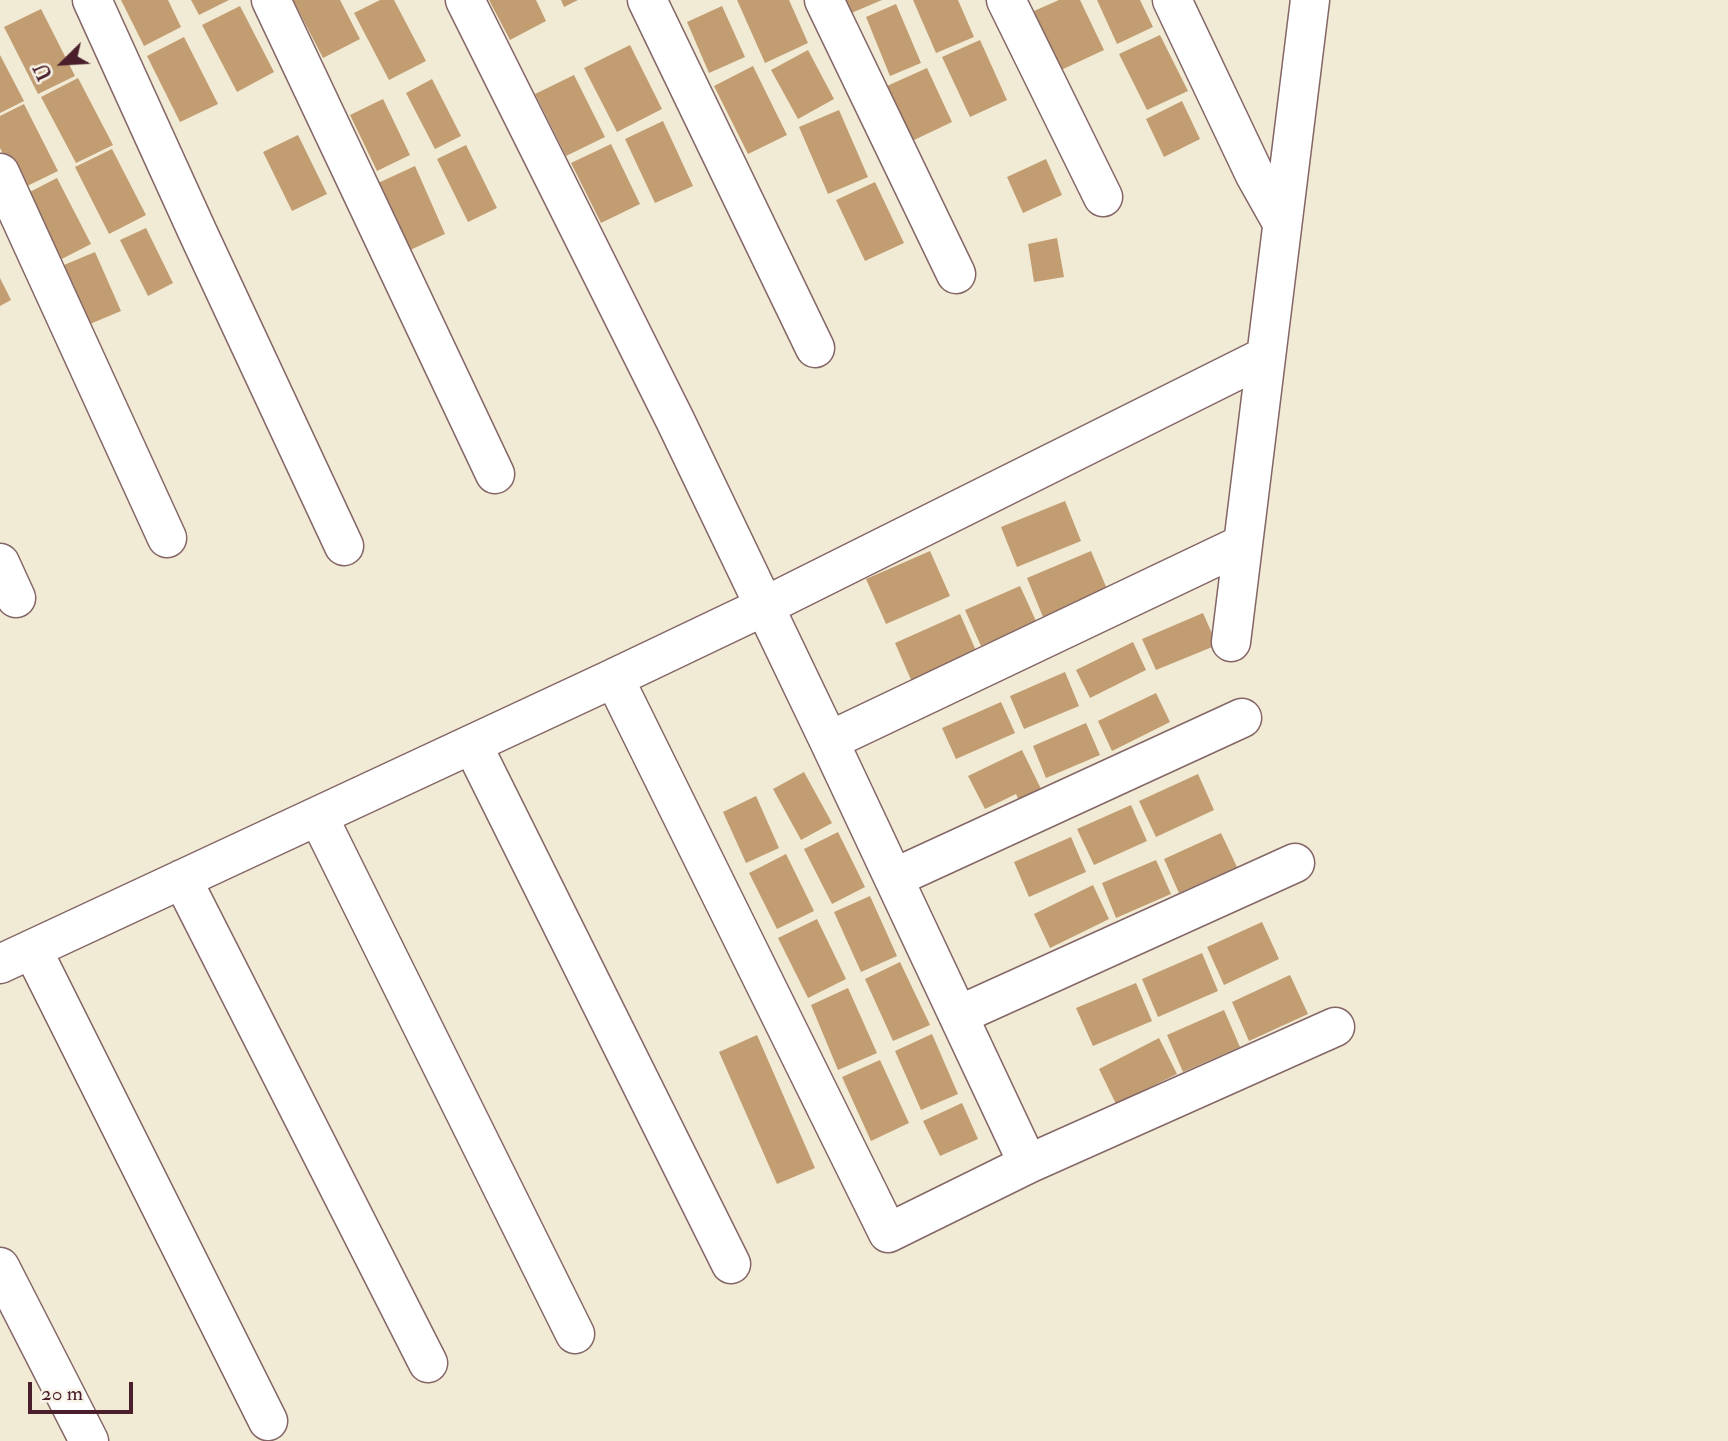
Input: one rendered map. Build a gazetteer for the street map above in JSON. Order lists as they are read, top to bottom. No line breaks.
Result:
{"scale_bar":"20 m","north":"bottom left"}
